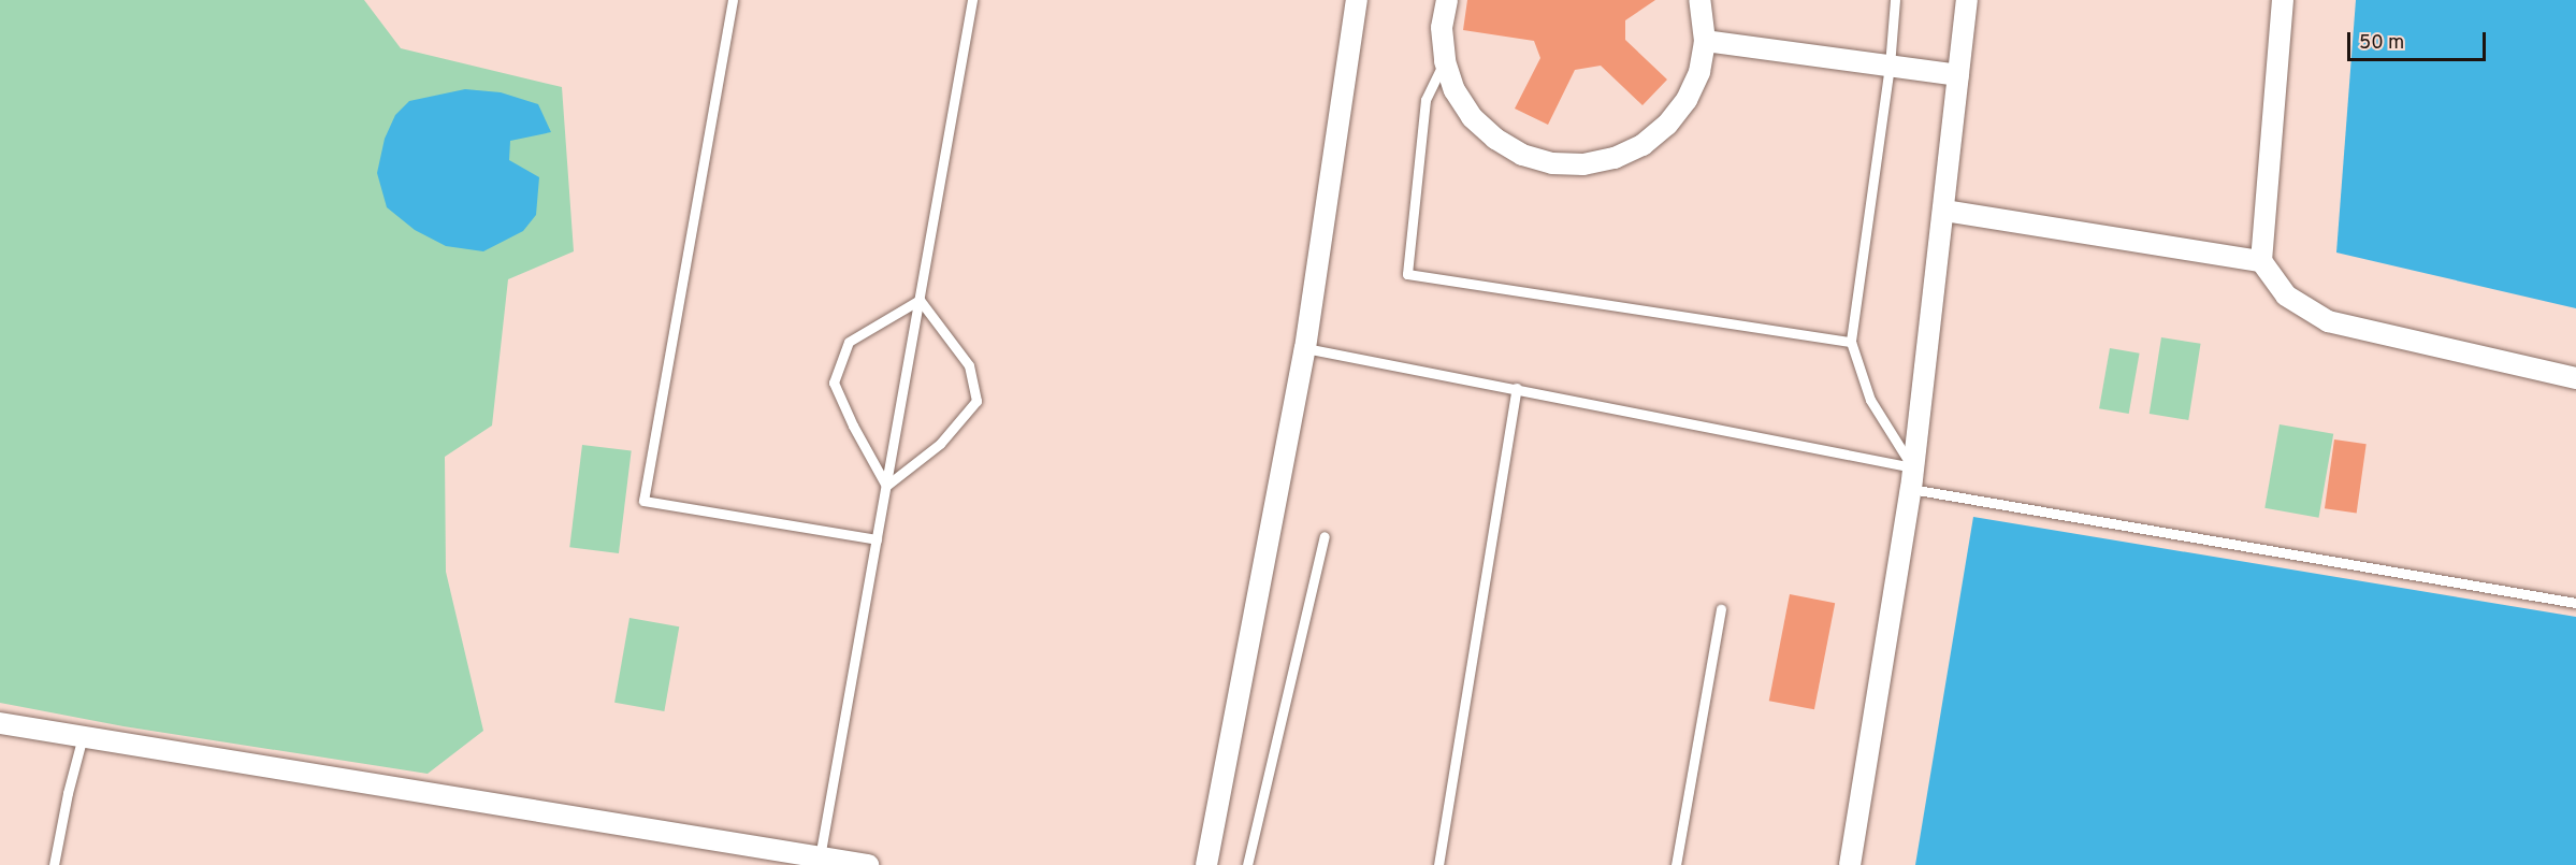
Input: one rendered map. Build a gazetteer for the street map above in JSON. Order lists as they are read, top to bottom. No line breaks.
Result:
{"scale_bar":"50 m"}
